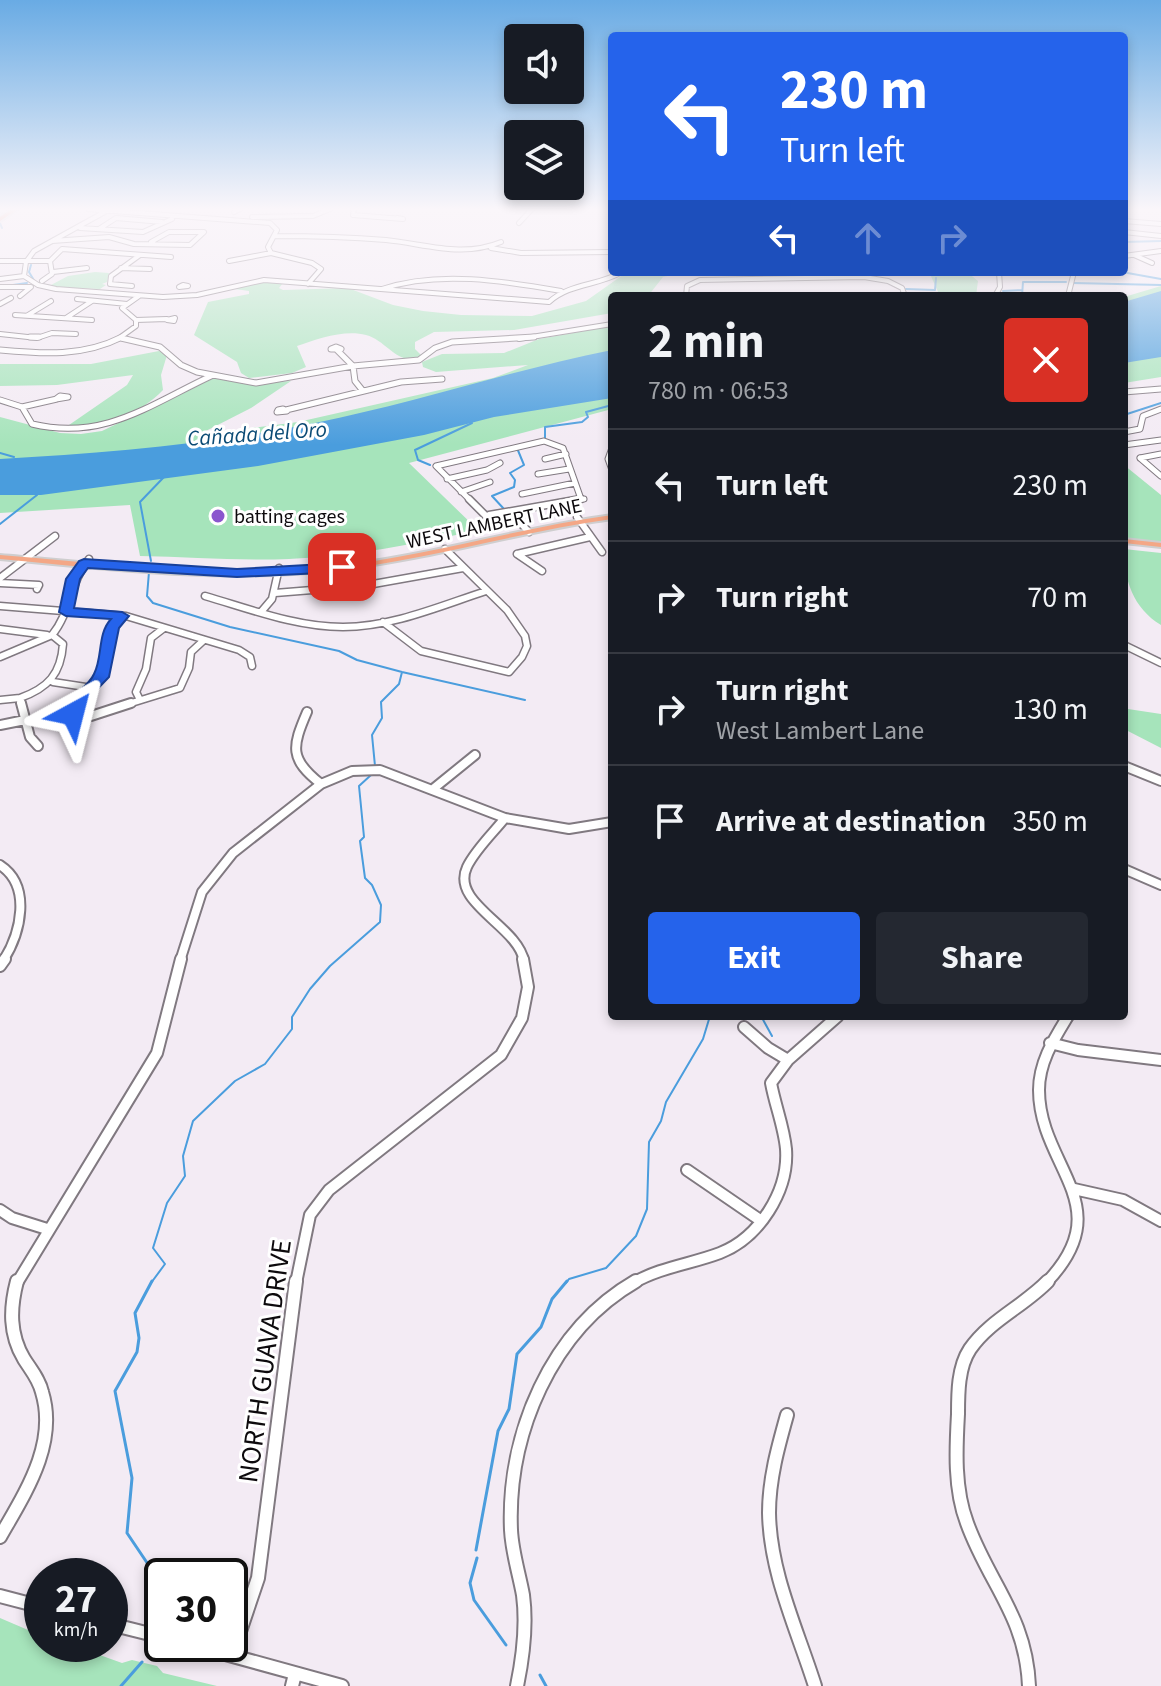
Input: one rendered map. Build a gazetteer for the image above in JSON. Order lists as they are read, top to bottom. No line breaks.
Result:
{"streets":{"main road":["WEST LAMBERT LANE"],"street":["NORTH GUAVA DRIVE"]},"water":["Cañada del Oro"],"places":["batting cages"],"page":{"turn":["230 m","Turn left"],"heading":["2 min","780 m · 06:53"],"list":[{"name":"Turn left","value":"230 m"},{"name":"Turn right","value":"70 m"},{"name":"Turn right","note":"West Lambert Lane","value":"130 m"},{"name":"Arrive at destination","value":"350 m"}],"buttons":["Exit","Share"],"speed":"27 km/h","limit":"30"}}
